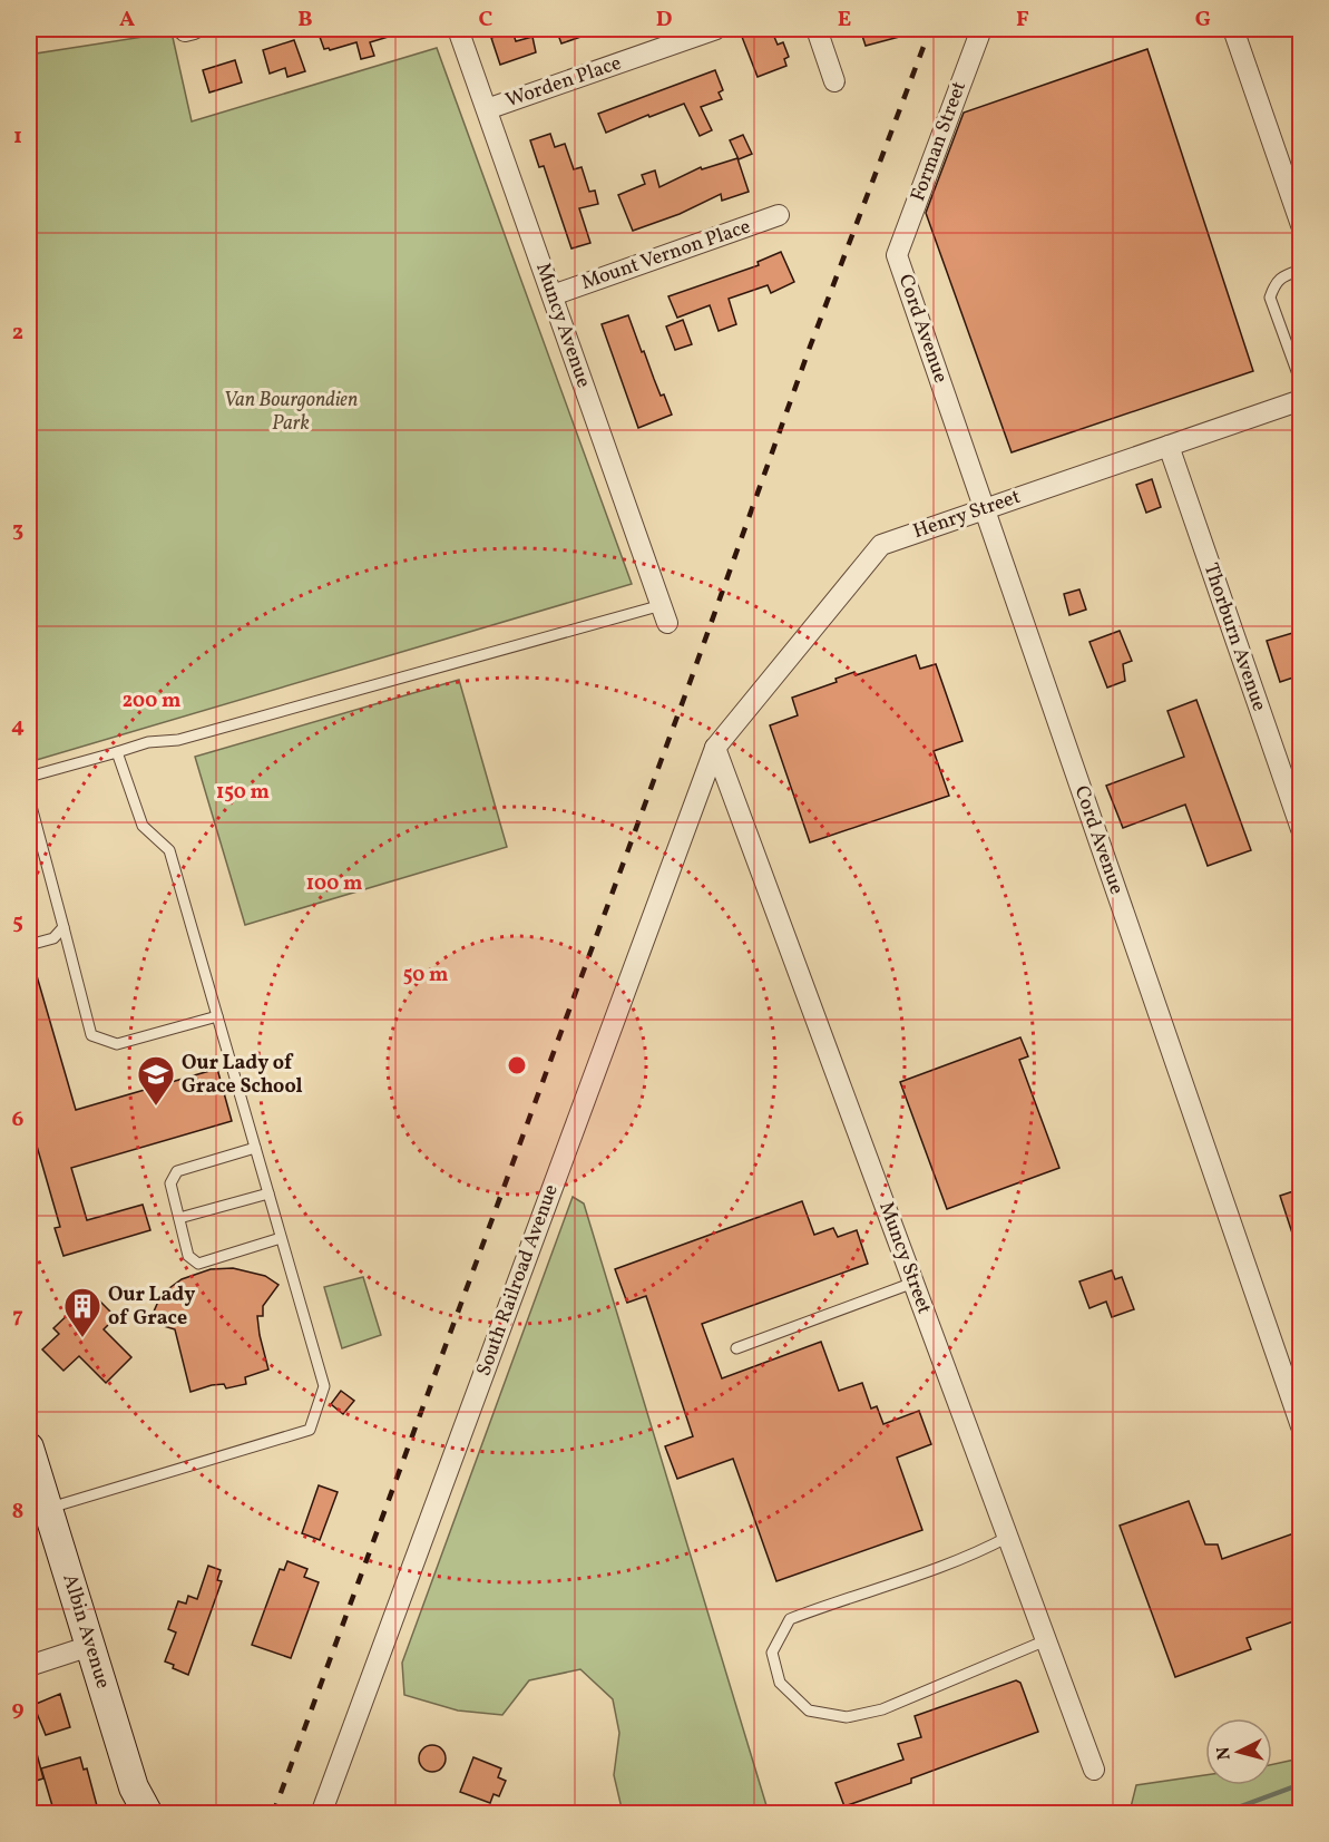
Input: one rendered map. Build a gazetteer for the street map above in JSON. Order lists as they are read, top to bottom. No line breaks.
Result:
{"streets":{"street":["Worden Place","Forman Street","Mount Vernon Place","Muncy Avenue","Cord Avenue","Henry Street","Thorburn Avenue","Muncy Street","South Railroad Avenue","Albin Avenue"]},"crossings":[["Worden Place","Muncy Avenue"],["Forman Street","Cord Avenue"],["Mount Vernon Place","Muncy Avenue"],["Cord Avenue","Henry Street"],["Henry Street","Thorburn Avenue"],["Henry Street","Muncy Street"],["Henry Street","South Railroad Avenue"],["Muncy Street","South Railroad Avenue"]],"parks":["Van Bourgondien Park"],"places":{"school or university":["Our Lady of Grace School"],"building":["Our Lady of Grace"]},"north":"left","grid":{"columns":["A","B","C","D","E","F","G"],"rows":["1","2","3","4","5","6","7","8","9"]},"rings":["200 m","150 m","100 m","50 m"]}
